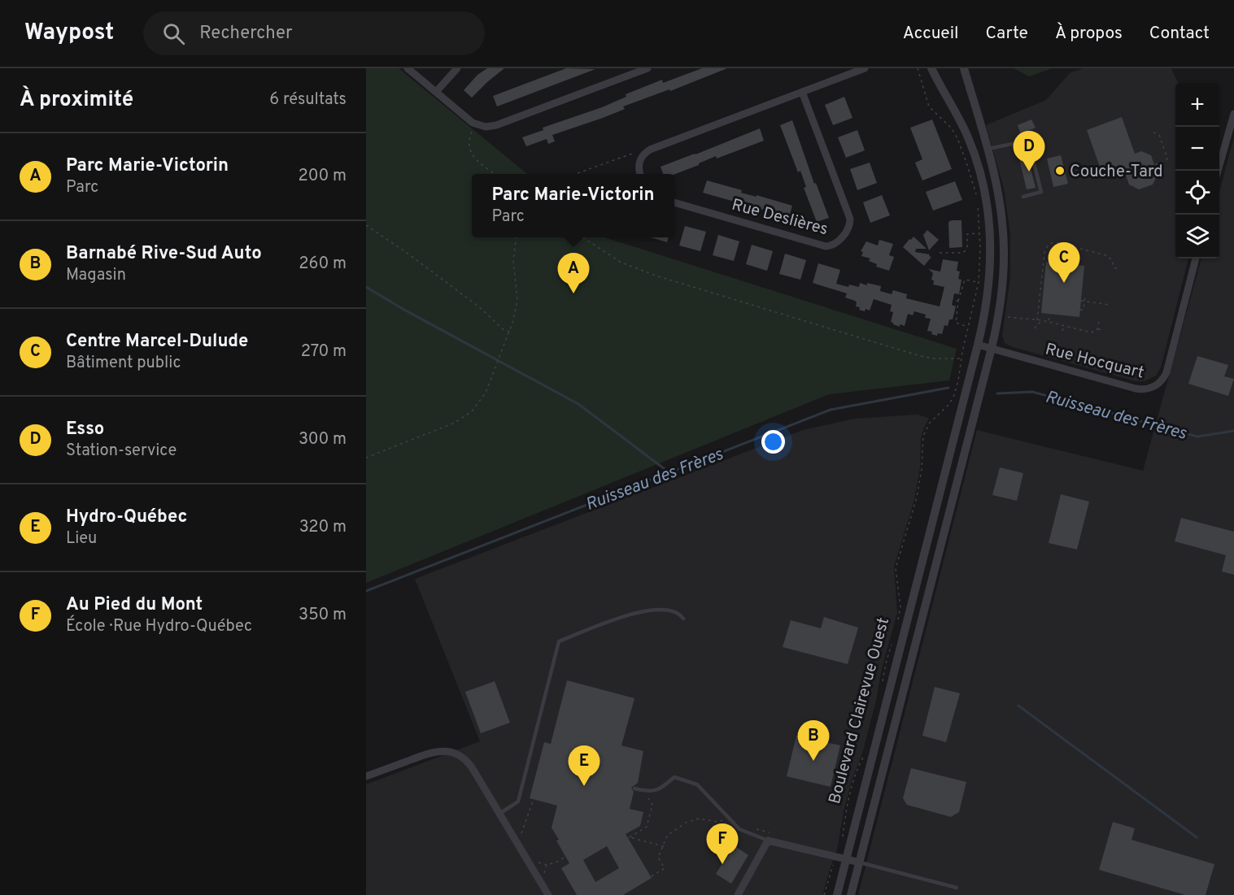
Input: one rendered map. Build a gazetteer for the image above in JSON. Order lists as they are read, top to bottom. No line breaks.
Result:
{"streets":{"street":["Rue Deslières","Rue Hocquart","Boulevard Clairevue Ouest"]},"crossings":[["Rue Hocquart","Boulevard Clairevue Ouest"]],"water":["Ruisseau des Frères"],"places":["Couche-Tard"],"page":{"header":"Waypost","search":"Rechercher","nav":["Accueil","Carte","À propos","Contact"],"heading":["À proximité","6 résultats"],"map_buttons":["+","−"],"pins":["D","C","A","B","E","F"],"list":[{"mark":"A","name":"Parc Marie-Victorin","note":"Parc","value":"200 m"},{"mark":"B","name":"Barnabé Rive-Sud Auto","note":"Magasin","value":"260 m"},{"mark":"C","name":"Centre Marcel-Dulude","note":"Bâtiment public","value":"270 m"},{"mark":"D","name":"Esso","note":"Station-service","value":"300 m"},{"mark":"E","name":"Hydro-Québec","note":"Lieu","value":"320 m"},{"mark":"F","name":"Au Pied du Mont","note":"École · Rue Hydro-Québec","value":"350 m"}],"popup":["Parc Marie-Victorin","Parc"]}}
